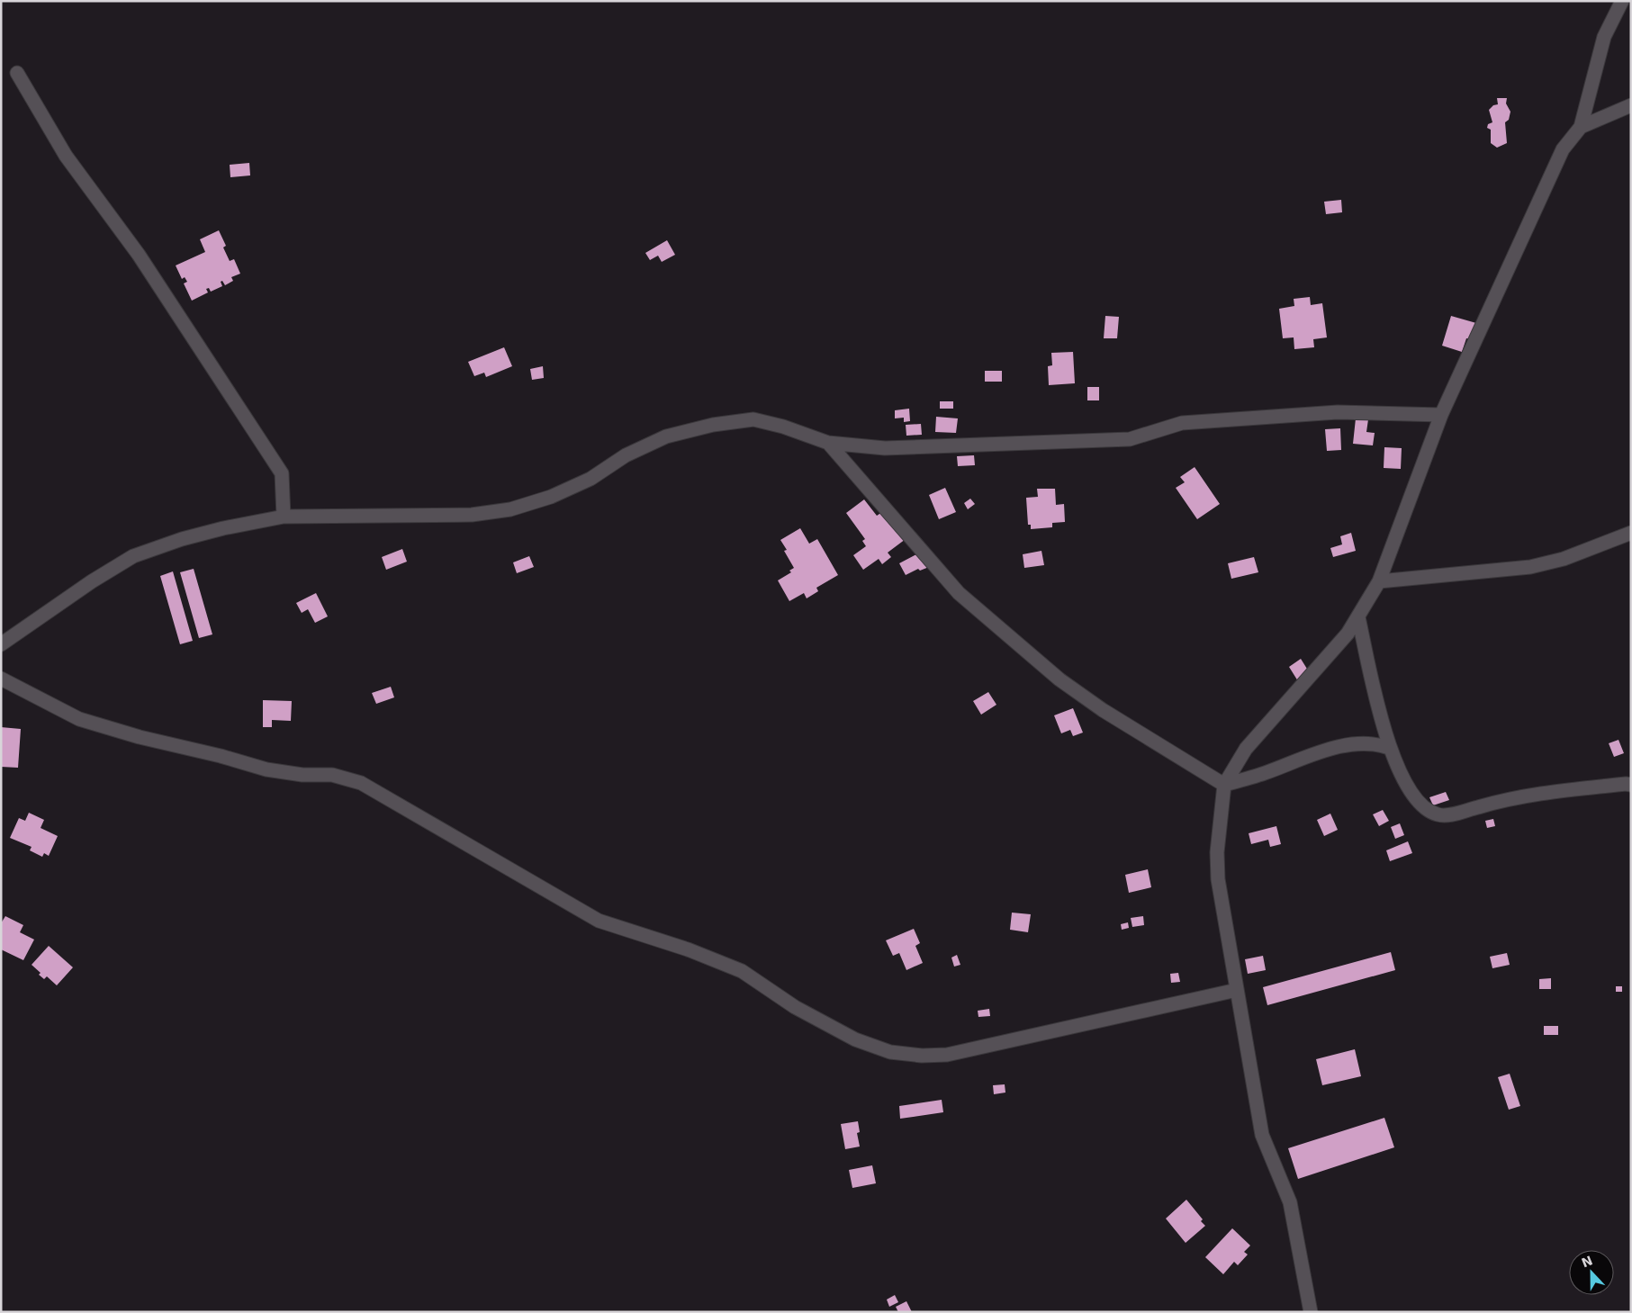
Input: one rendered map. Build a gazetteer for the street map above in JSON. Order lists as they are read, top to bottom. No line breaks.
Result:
{"north":"top"}
